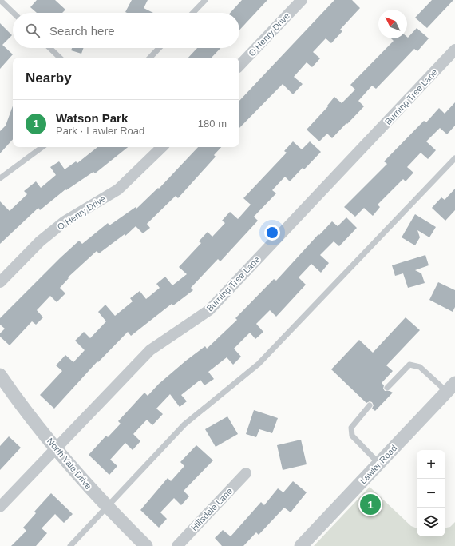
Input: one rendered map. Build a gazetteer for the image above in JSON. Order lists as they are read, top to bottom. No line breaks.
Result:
{"streets":{"street":["O Henry Drive","Burning Tree Lane","North Yale Drive","Lawler Road","Hillsdale Lane"]},"crossings":[["Burning Tree Lane","North Yale Drive"]],"north":"top left","page":{"search":"Search here","heading":"Nearby","list":[{"mark":"1","name":"Watson Park","note":"Park · Lawler Road","value":"180 m"}],"map_buttons":["+","−"],"pins":"1"}}
